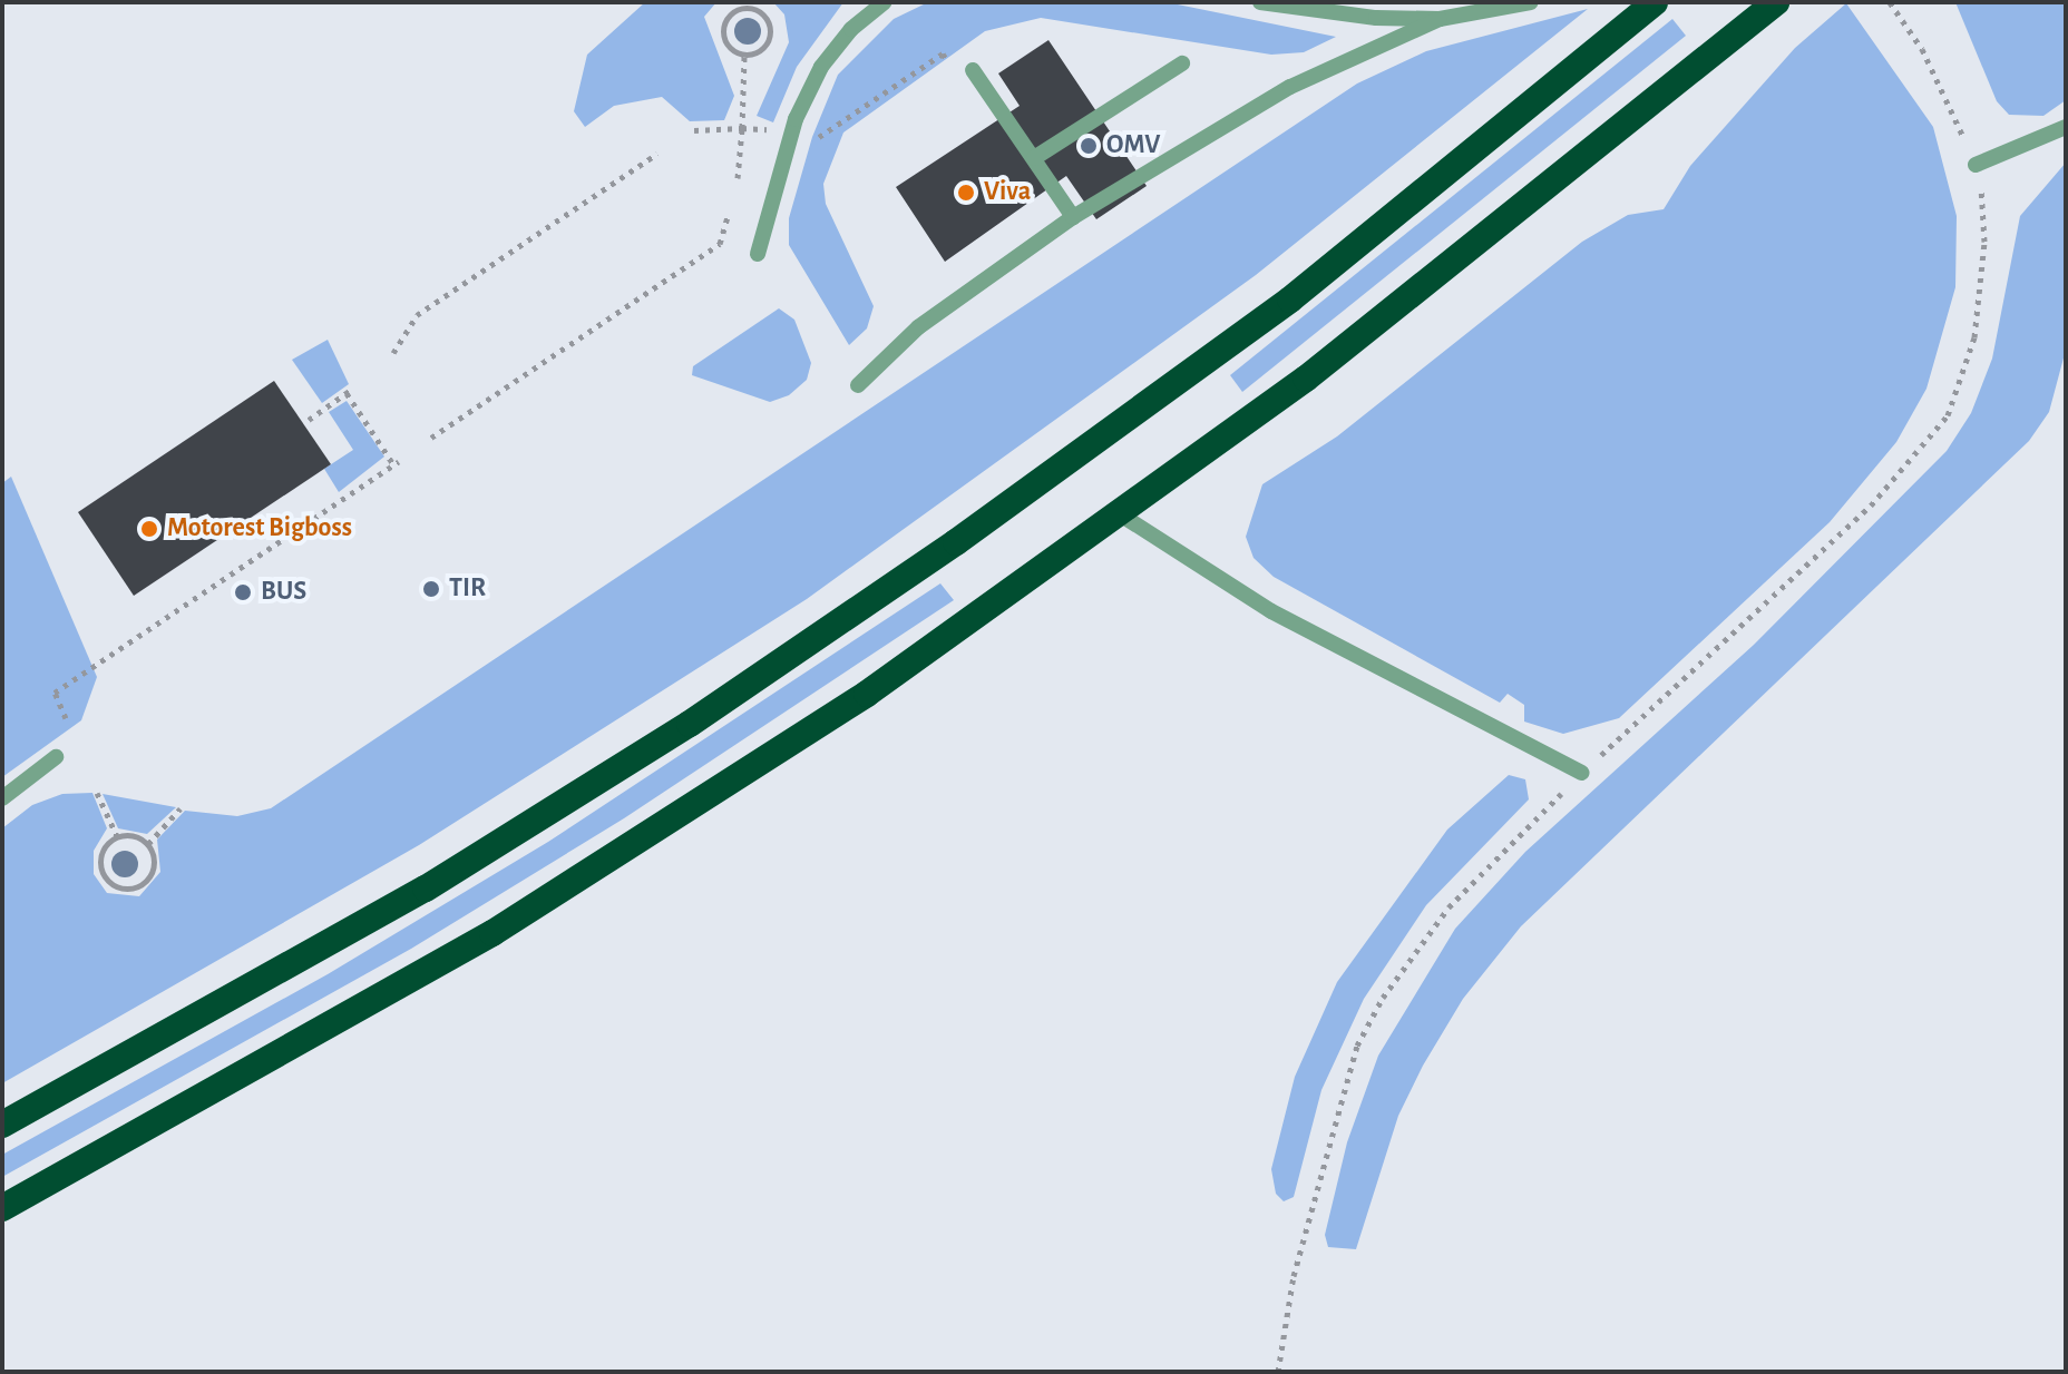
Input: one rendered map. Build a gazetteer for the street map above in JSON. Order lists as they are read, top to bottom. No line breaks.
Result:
{"places":["OMV","Viva","Motorest Bigboss","TIR","BUS"]}
